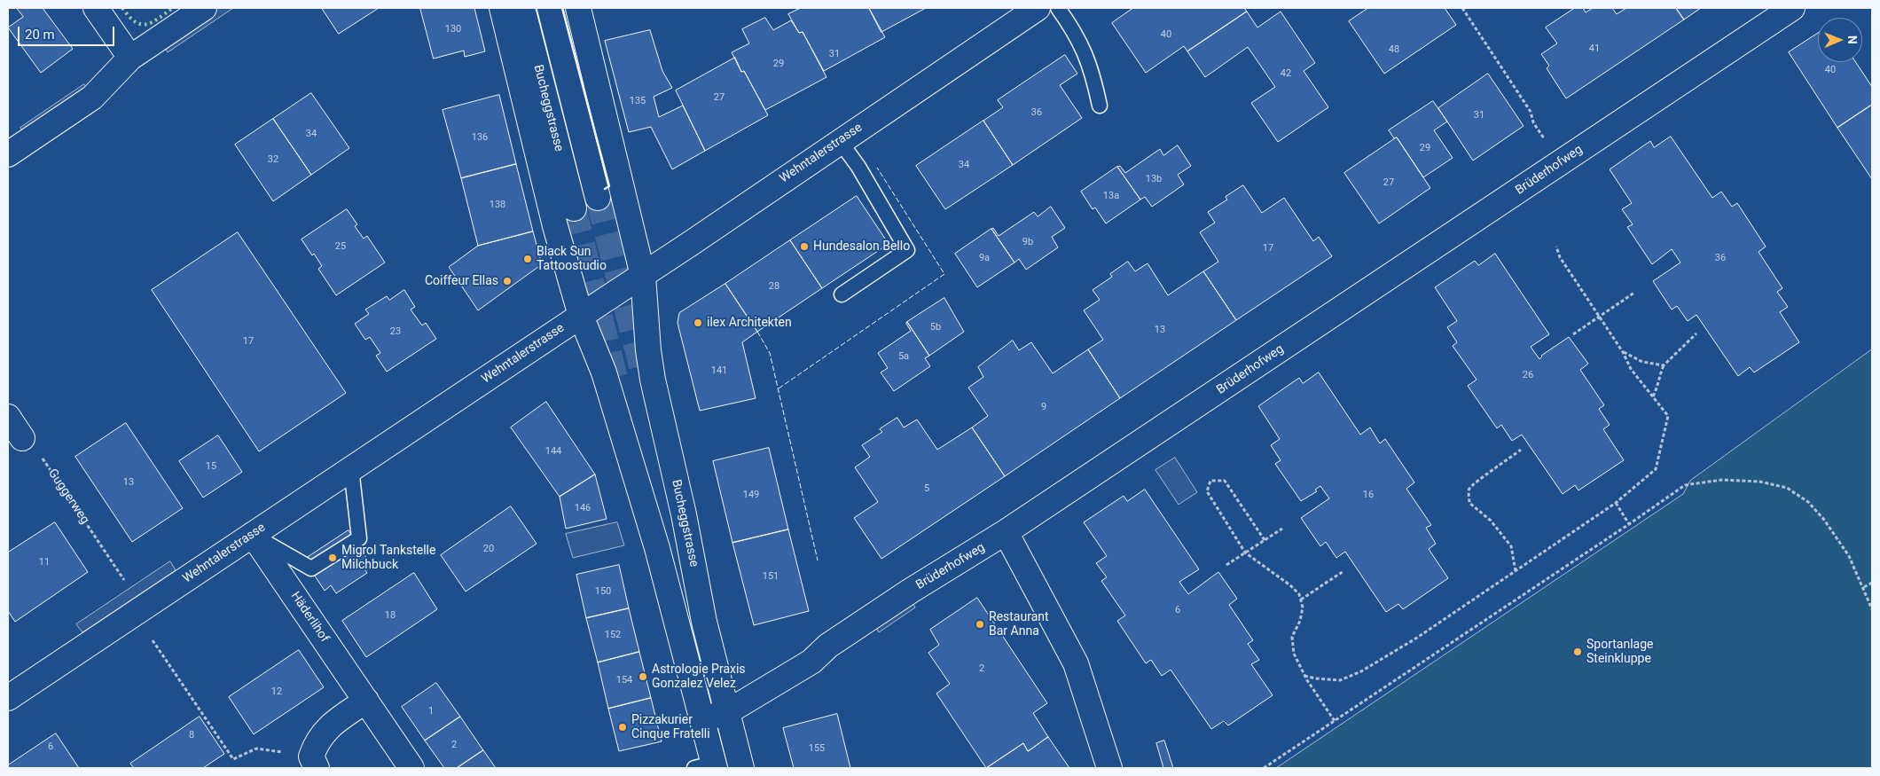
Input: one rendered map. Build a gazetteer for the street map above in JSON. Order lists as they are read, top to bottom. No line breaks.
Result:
{"streets":{"street":["Bucheggstrasse","Wehntalerstrasse","Brüderhofweg","Häderlihof"],"path":["Guggerweg"]},"crossings":[["Bucheggstrasse","Wehntalerstrasse"],["Bucheggstrasse","Brüderhofweg"],["Wehntalerstrasse","Häderlihof"]],"places":["Hundesalon Bello","Black Sun Tattoostudio","Coiffeur Ellas","ilex Architekten","Migrol Tankstelle Milchbuck","Restaurant Bar Anna","Sportanlage Steinkluppe","Astrologie Praxis Gonzalez Velez","Pizzakurier Cinque Fratelli"],"house_numbers":["130","40","41","48","31","29","40","42","27","135","36","31","34","136","29","32","34","13b","27","13a","138","9b","25","17","9a","36","28","5b","13","23","17","5a","141","26","9","144","15","13","5","149","16","146","20","11","151","150","6","18","152","2","154","12","1","8","2","6","155"],"scale_bar":"20 m","north":"right"}
